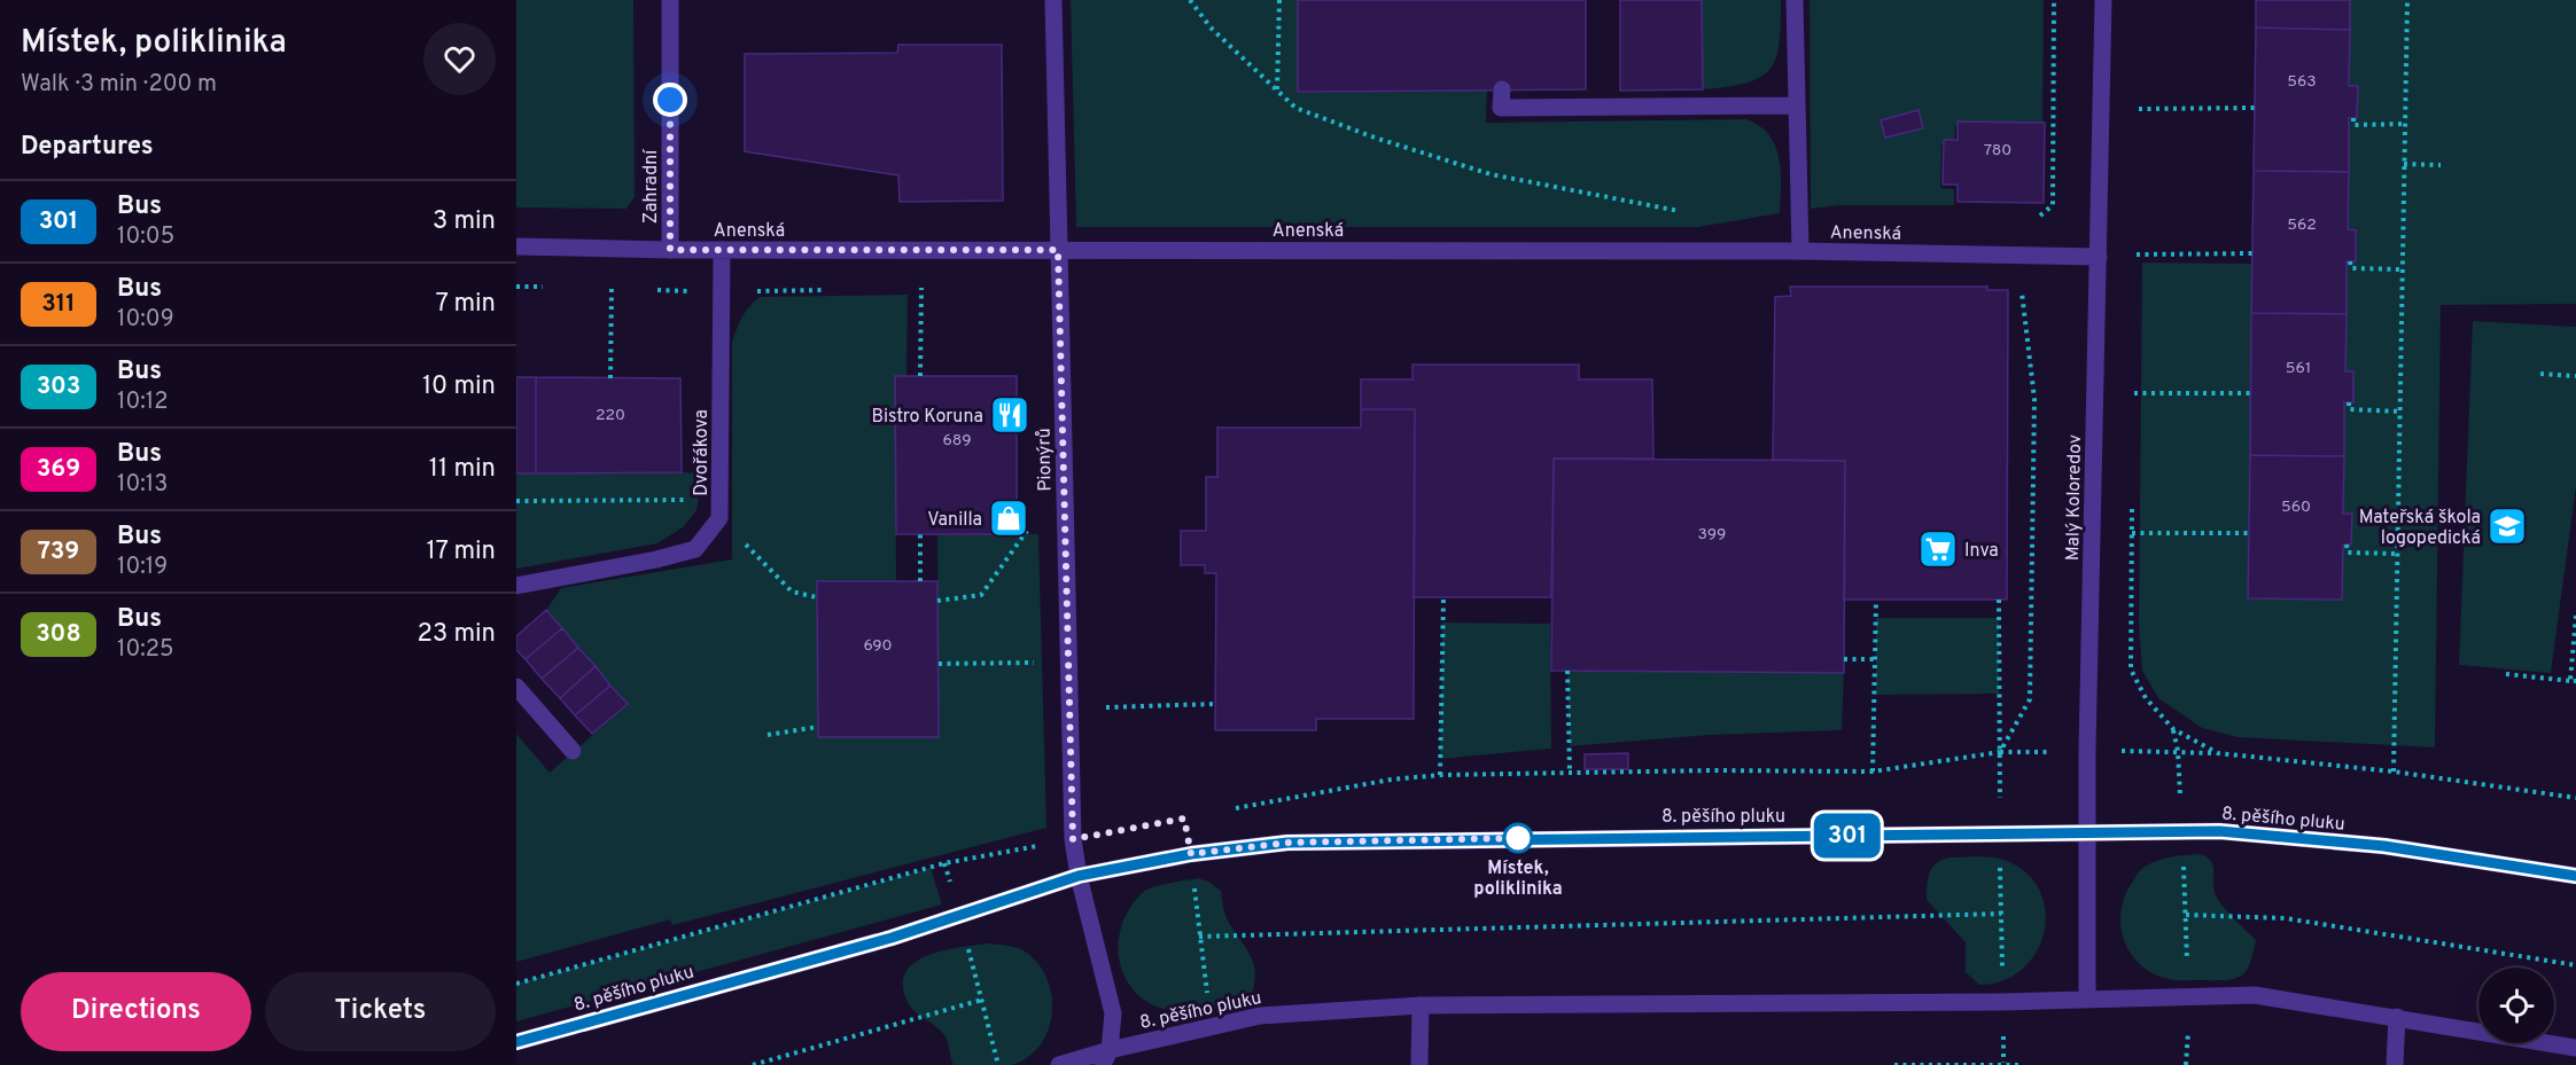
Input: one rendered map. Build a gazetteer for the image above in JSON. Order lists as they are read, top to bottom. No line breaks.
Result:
{"streets":{"street":["Zahradní","Anenská","Dvořákova","Pionýrů","Malý Koloredov","8. pěšího pluku"]},"crossings":[["Zahradní","Anenská"],["Anenská","Dvořákova"],["Anenská","Pionýrů"],["Anenská","Malý Koloredov"],["Pionýrů","8. pěšího pluku"],["Malý Koloredov","8. pěšího pluku"]],"places":{"restaurant":["Bistro Koruna"],"shop":["Vanilla"],"school or university":["Mateřská škola logopedická"],"supermarket":["Inva"],"other":["Místek, poliklinika"]},"lines":["bus line 301"],"house_numbers":["563","780","562","561","220","689","560","399","690"],"page":{"heading":[["Místek, poliklinika","Walk · 3 min · 200 m"],"Departures"],"on_map":"301","list":[{"mark":"301","name":"Bus","note":"10:05","value":"3 min"},{"mark":"311","name":"Bus","note":"10:09","value":"7 min"},{"mark":"303","name":"Bus","note":"10:12","value":"10 min"},{"mark":"369","name":"Bus","note":"10:13","value":"11 min"},{"mark":"739","name":"Bus","note":"10:19","value":"17 min"},{"mark":"308","name":"Bus","note":"10:25","value":"23 min"}],"buttons":["Directions","Tickets"]}}
